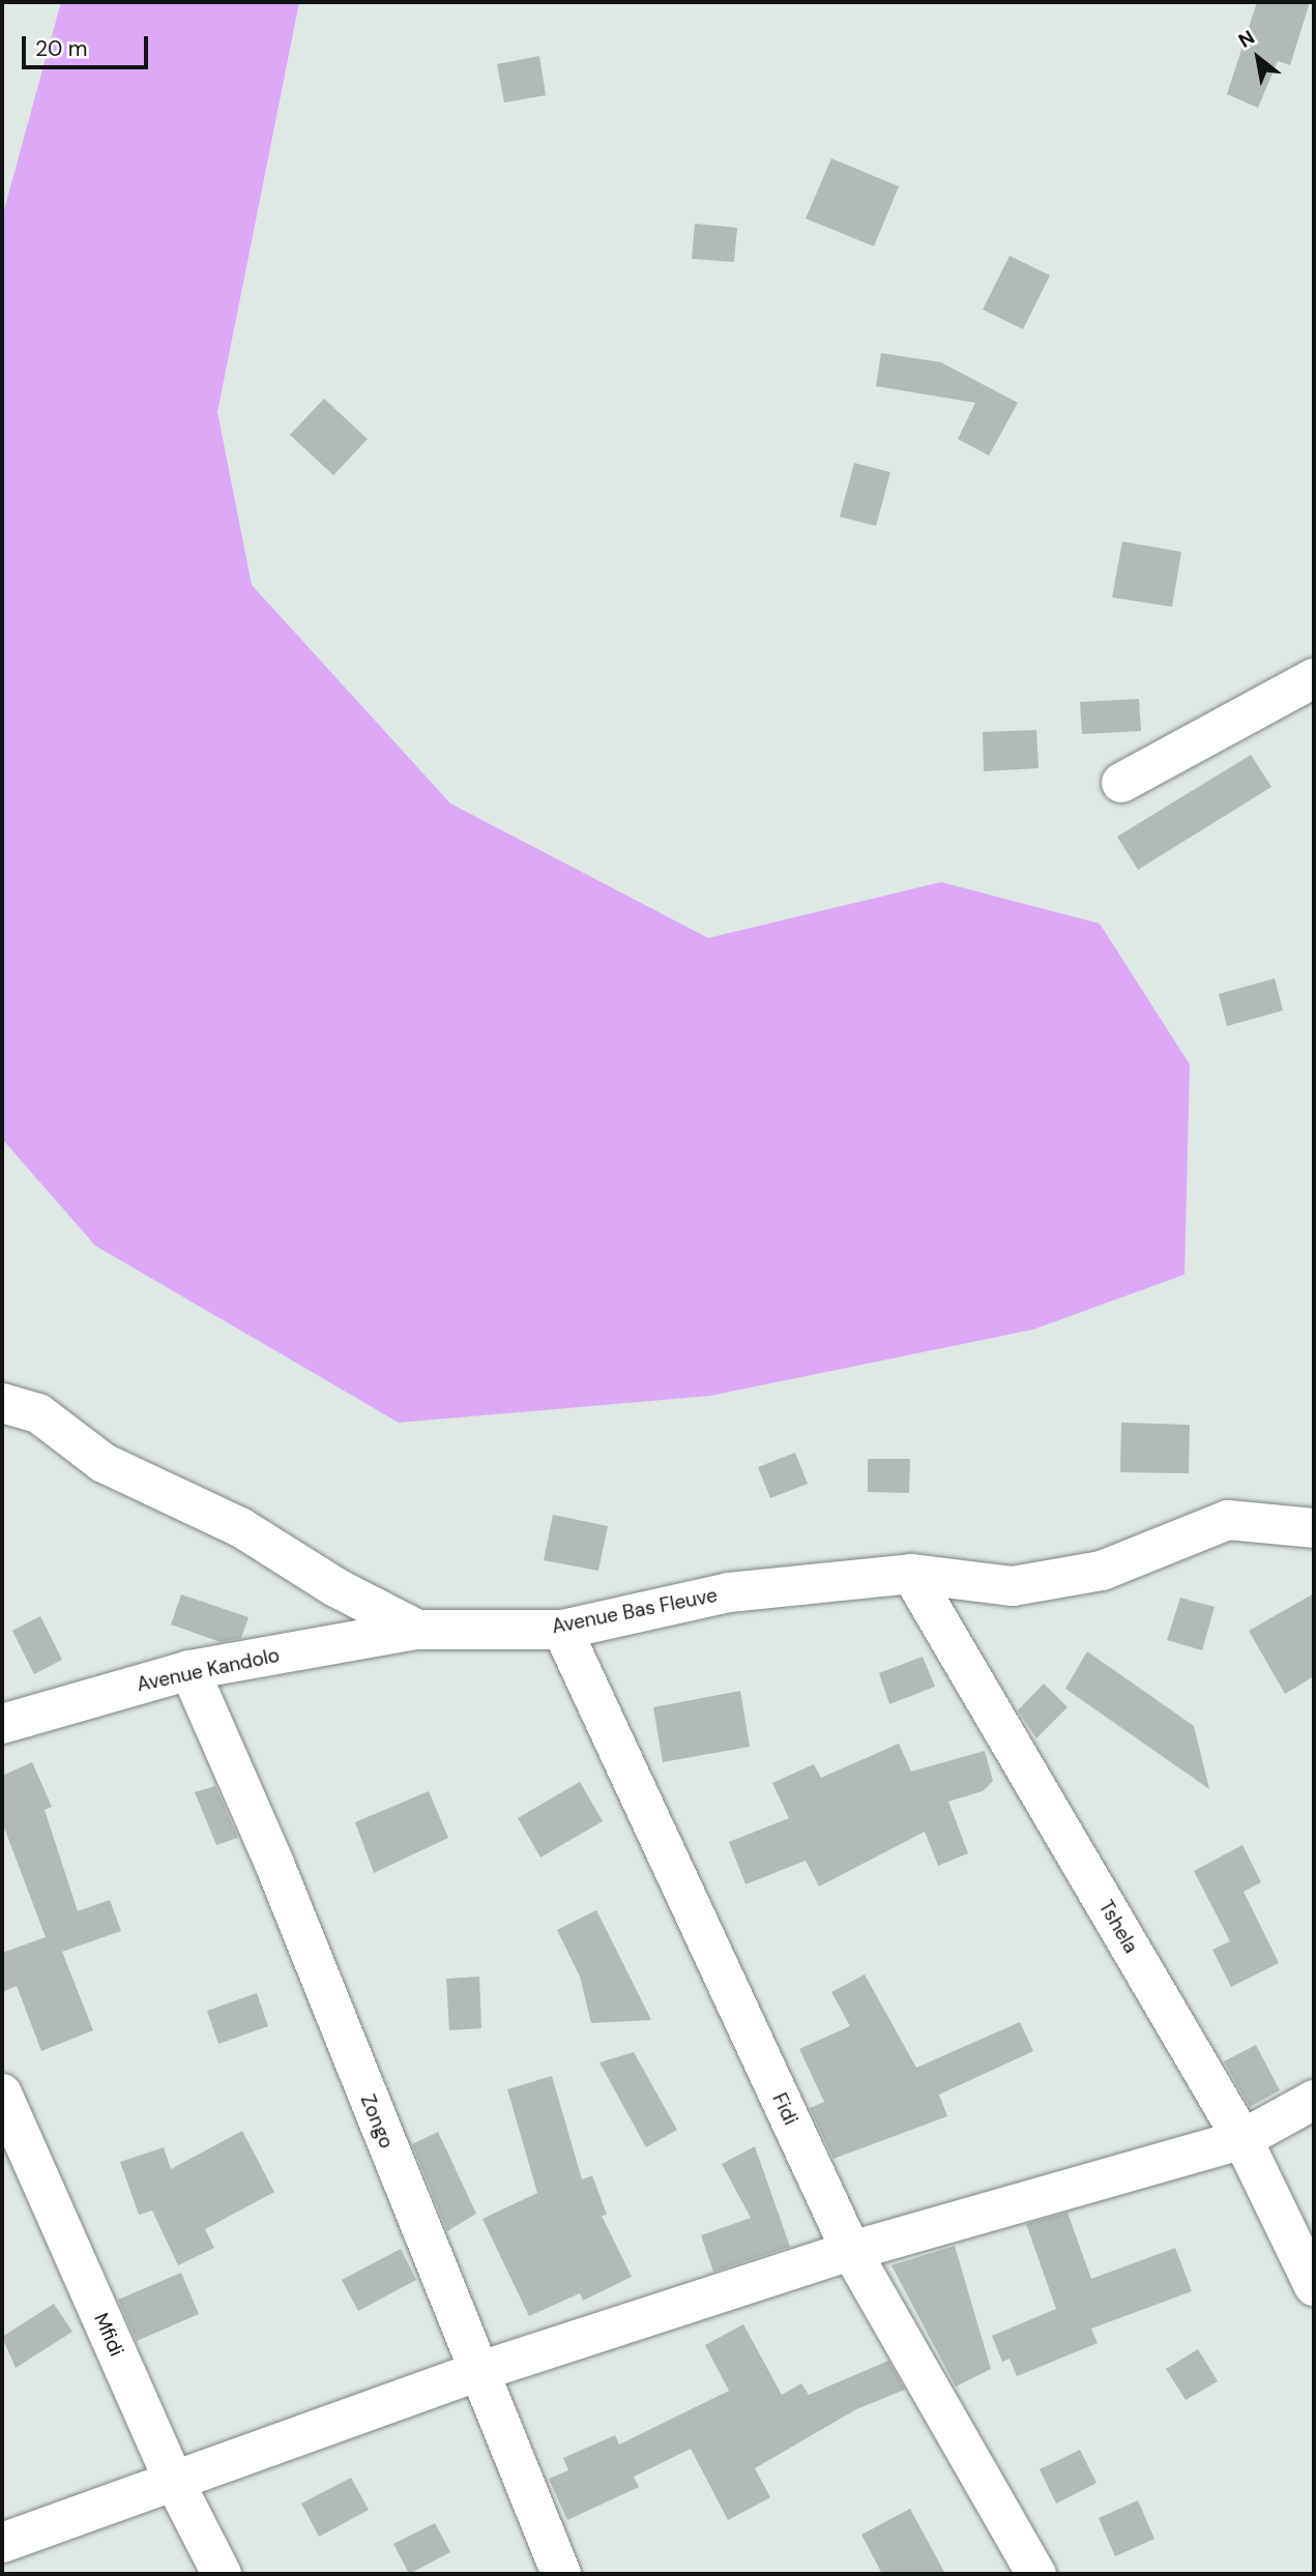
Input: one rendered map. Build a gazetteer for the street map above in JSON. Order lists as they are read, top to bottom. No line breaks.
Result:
{"streets":{"street":["Avenue Bas Fleuve","Avenue Kandolo","Tshela","Fidi","Zongo","Mfidi"]},"crossings":[["Avenue Bas Fleuve","Avenue Kandolo"],["Avenue Bas Fleuve","Tshela"],["Avenue Bas Fleuve","Fidi"],["Avenue Kandolo","Zongo"]],"scale_bar":"20 m","north":"top left"}
